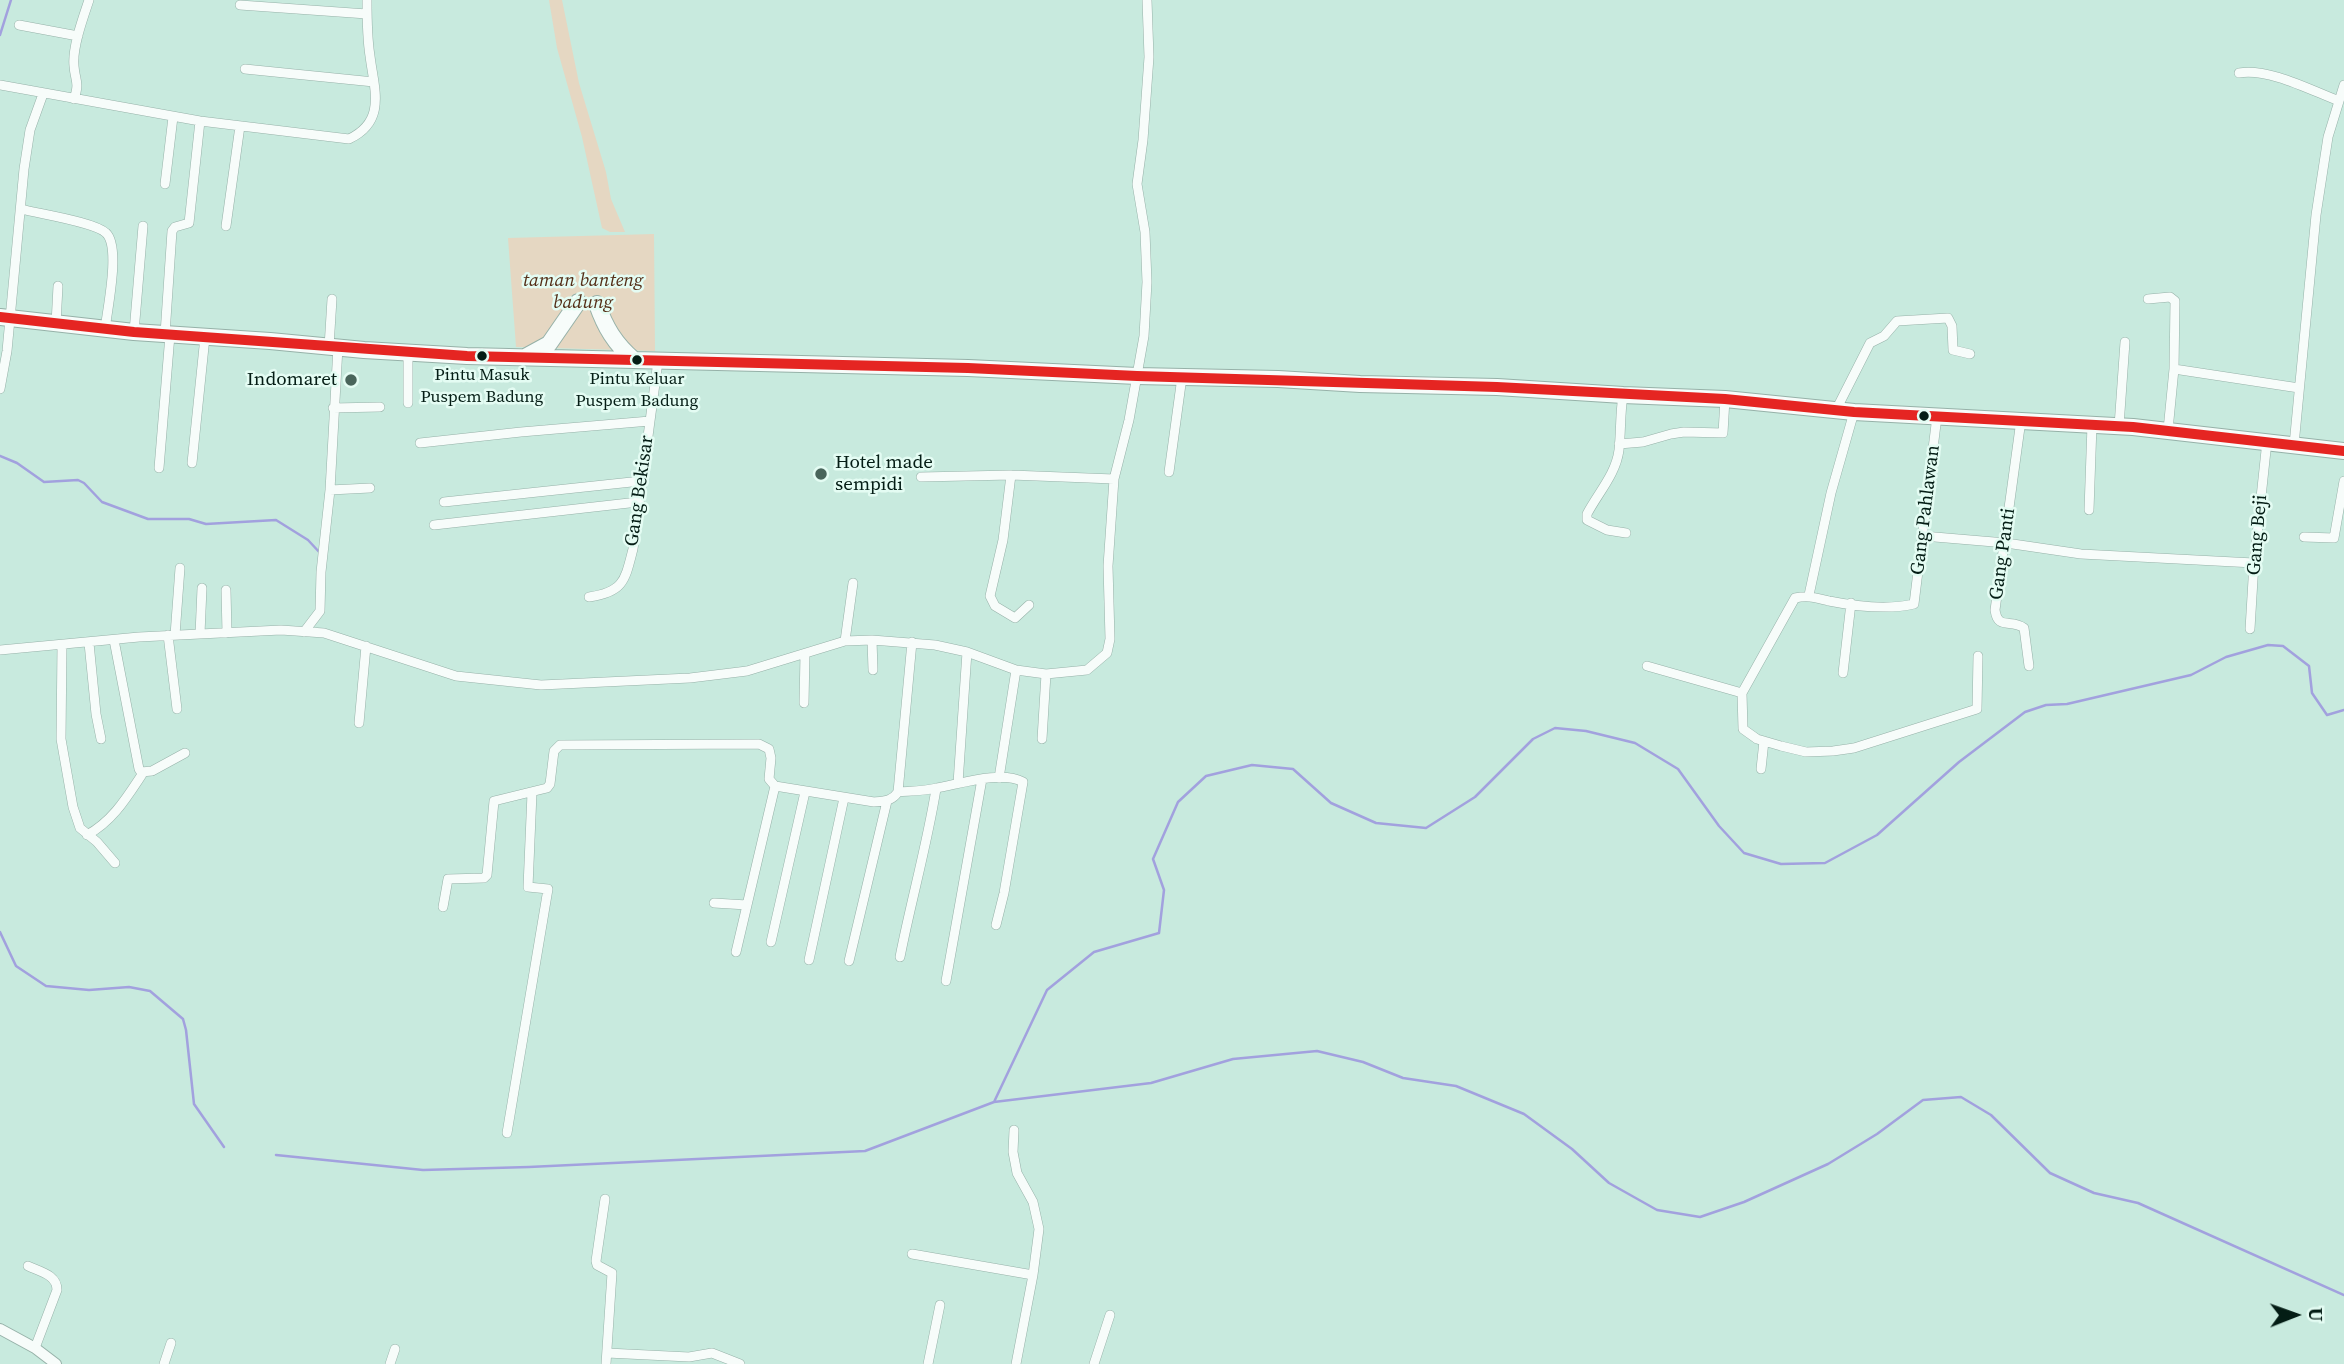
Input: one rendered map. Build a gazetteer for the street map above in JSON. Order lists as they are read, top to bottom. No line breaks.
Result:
{"streets":{"street":["Gang Bekisar","Gang Pahlawan","Gang Beji","Gang Panti"]},"parks":["taman banteng badung"],"places":["Pintu Masuk Puspem Badung","Pintu Keluar Puspem Badung","Indomaret","Hotel made sempidi"],"north":"right"}
